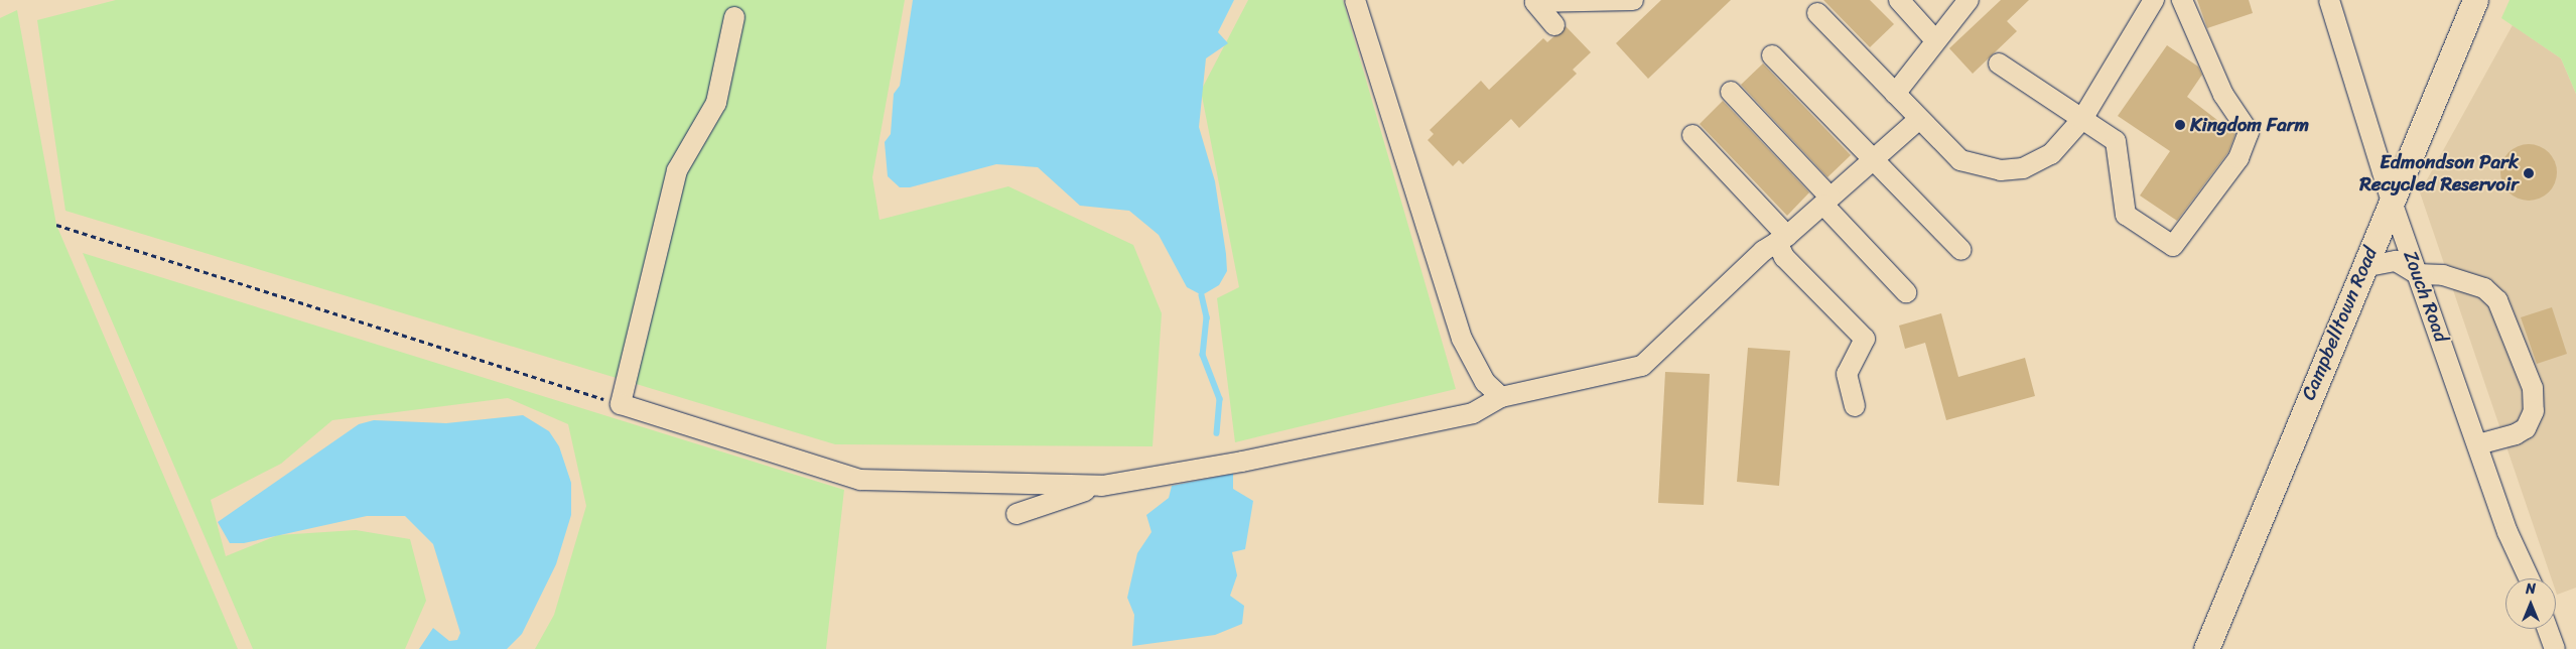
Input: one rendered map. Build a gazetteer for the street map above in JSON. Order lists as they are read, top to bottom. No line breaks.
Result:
{"streets":{"main road":["Campbelltown Road"],"street":["Zouch Road"]},"crossings":[["Zouch Road","Campbelltown Road"]],"places":["Kingdom Farm","Edmondson Park Recycled Reservoir"],"north":"top"}
